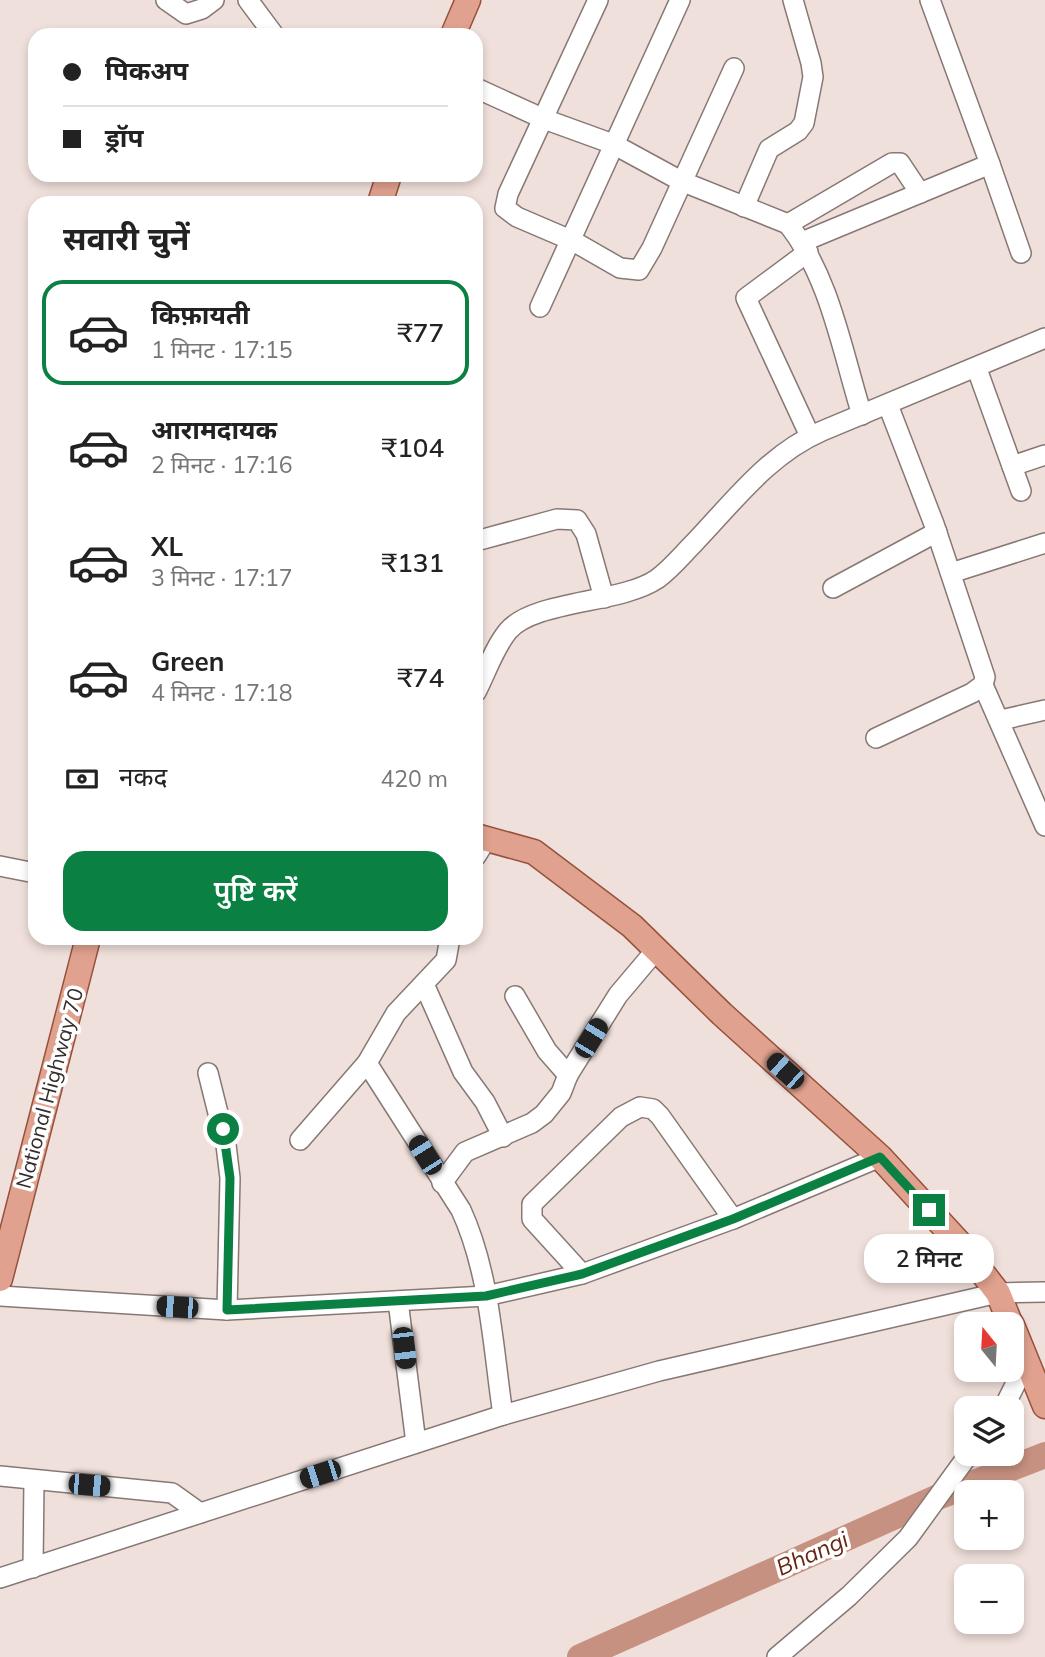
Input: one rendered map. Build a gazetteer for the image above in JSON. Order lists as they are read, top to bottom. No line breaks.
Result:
{"streets":{"main road":["National Highway 70"]},"water":["Bhangi"],"north":"top","page":{"banner":["पिकअप","ड्रॉप"],"heading":"सवारी चुनें","list":[{"name":"किफ़ायती","note":"1 मिनट · 17:15","value":"₹77"},{"name":"आरामदायक","note":"2 मिनट · 17:16","value":"₹104"},{"name":"XL","note":"3 मिनट · 17:17","value":"₹131"},{"name":"Green","note":"4 मिनट · 17:18","value":"₹74"}],"pay":["नकद","420 m"],"buttons":"पुष्टि करें","bubble":"2 मिनट","map_buttons":["+","−"]}}
